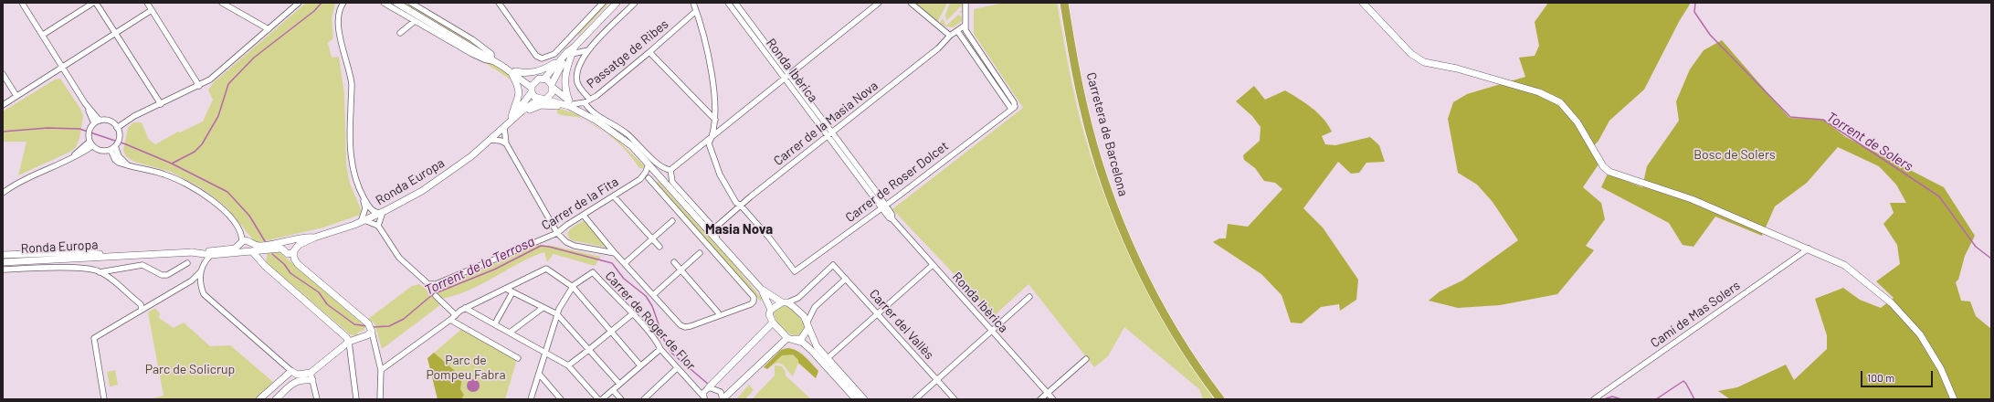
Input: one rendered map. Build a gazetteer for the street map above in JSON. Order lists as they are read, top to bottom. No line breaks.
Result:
{"streets":{"highway":["Carretera de Barcelona"],"street":["Passatge de Ribes","Ronda Ibèrica","Carrer de la Masia Nova","Ronda Europa","Carrer de Roser Dolcet","Carrer de la Fita","Camí de Mas Solers","Carrer de Roger de Flor","Carrer del Vallès"]},"crossings":[["Ronda Ibèrica","Carrer de la Masia Nova"],["Ronda Ibèrica","Carrer de Roser Dolcet"],["Carrer de la Masia Nova","Carrer de Roser Dolcet"]],"districts":["Masia Nova"],"water":["Torrent de Solers","Torrent de la Terrosa"],"parks":["Bosc de Solers","Parc de Pompeu Fabra","Parc de Solicrup"],"scale_bar":"100 m"}
